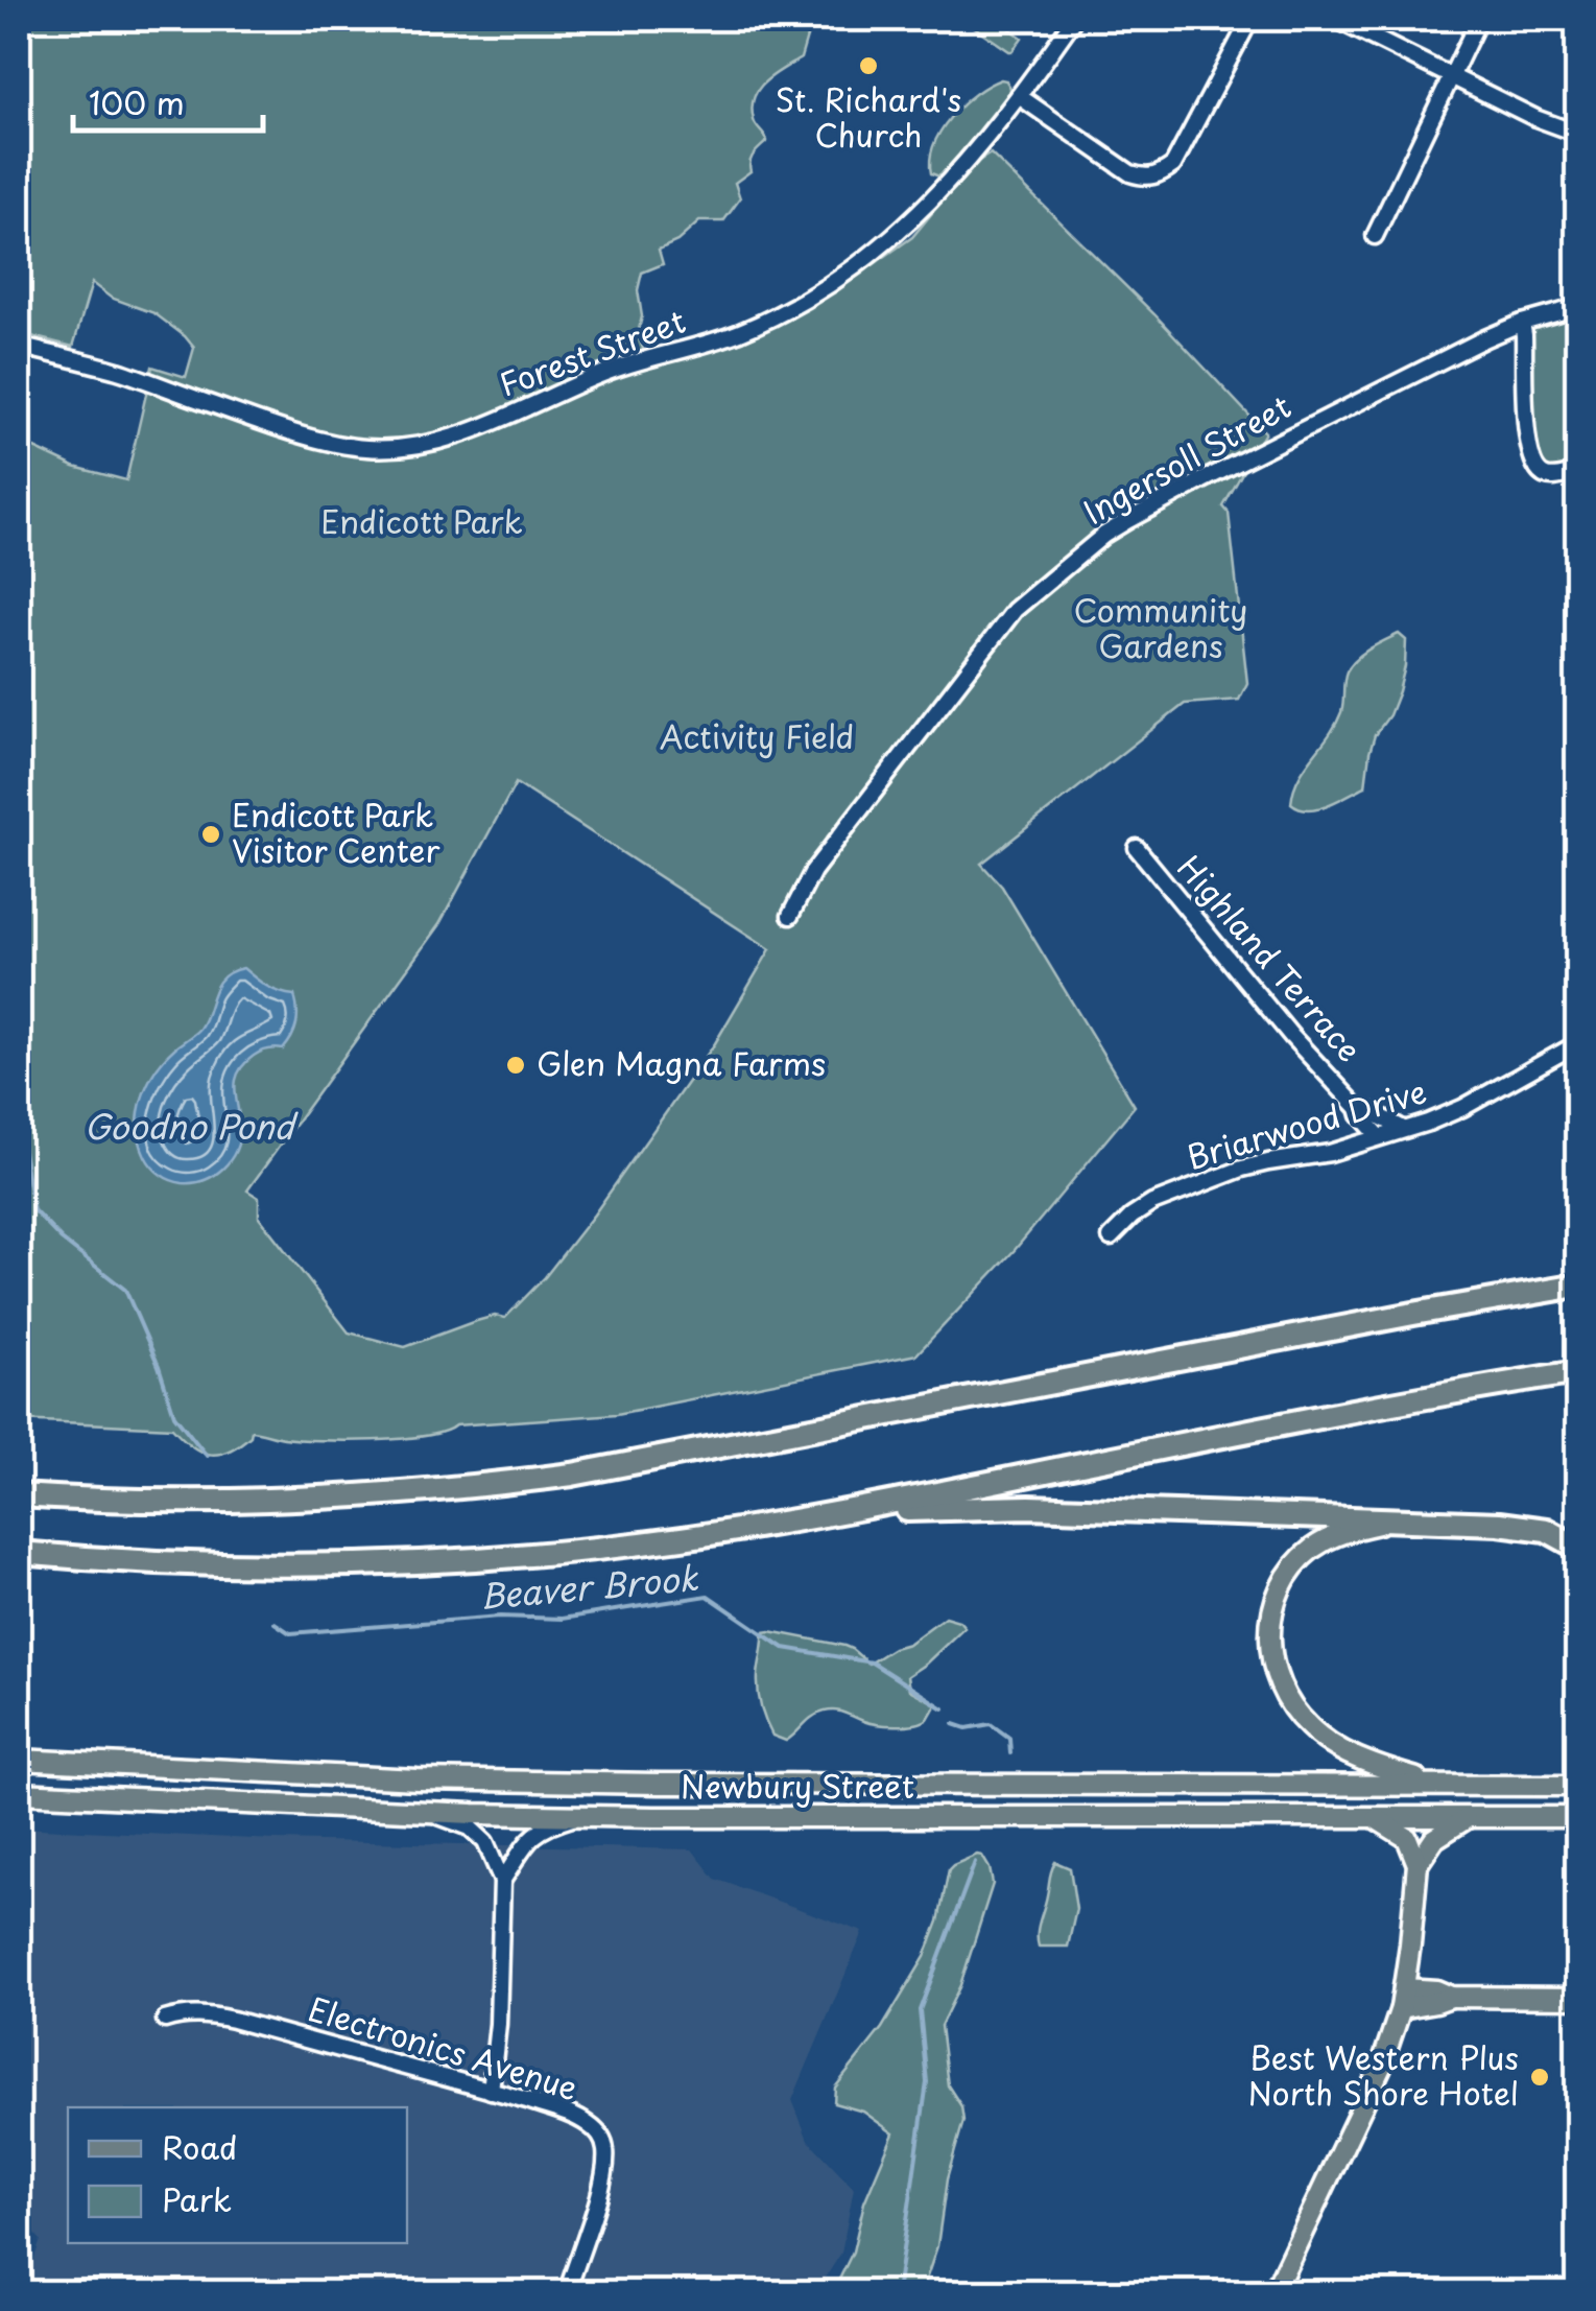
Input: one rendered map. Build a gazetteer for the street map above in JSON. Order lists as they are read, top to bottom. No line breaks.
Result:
{"streets":{"main road":["Newbury Street"],"street":["Forest Street","Ingersoll Street","Highland Terrace","Briarwood Drive","Electronics Avenue"]},"crossings":[["Highland Terrace","Briarwood Drive"]],"water":["Goodno Pond","Beaver Brook"],"parks":["Endicott Park","Community Gardens","Activity Field"],"places":["St. Richard's Church","Endicott Park Visitor Center","Glen Magna Farms","Best Western Plus North Shore Hotel"],"legend":["Road","Park"],"scale_bar":"100 m"}
